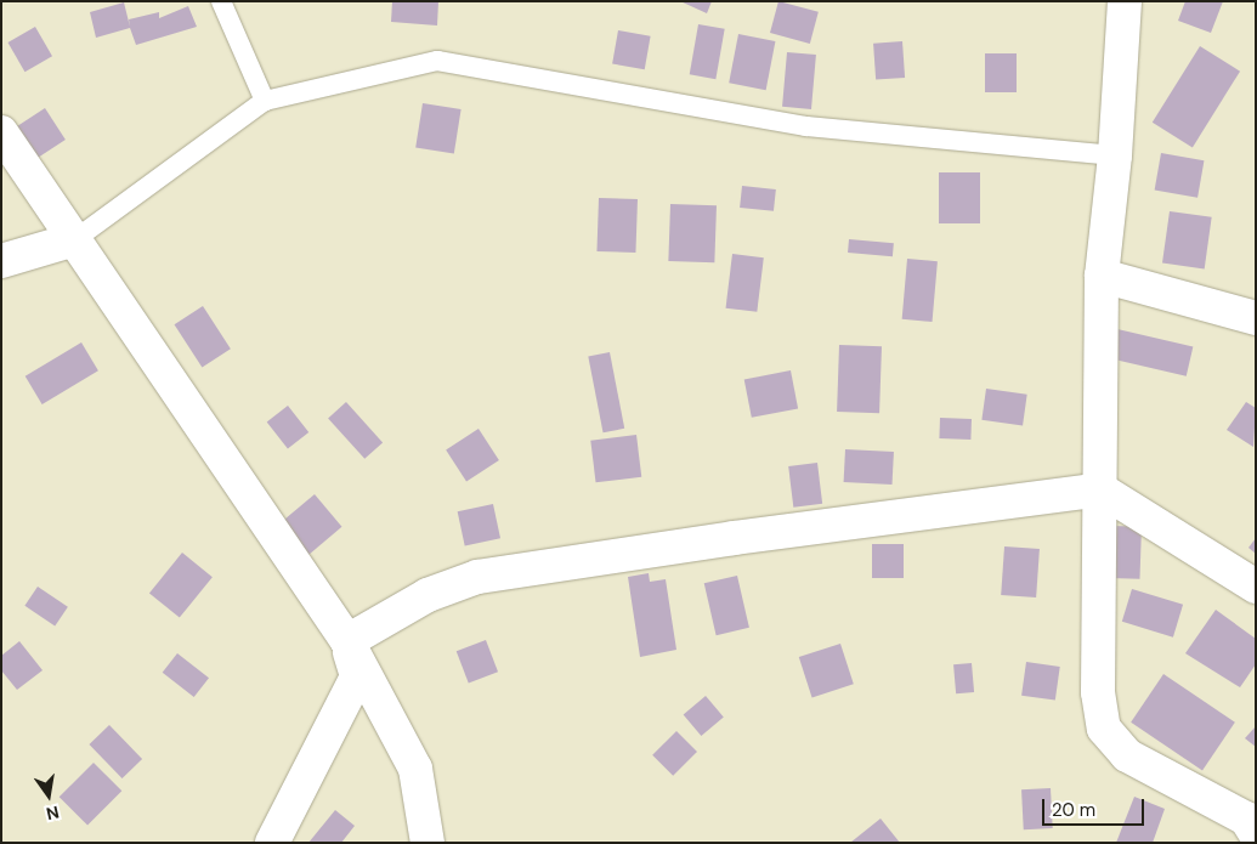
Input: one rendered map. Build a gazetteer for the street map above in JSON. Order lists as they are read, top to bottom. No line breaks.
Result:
{"scale_bar":"20 m","north":"bottom"}
